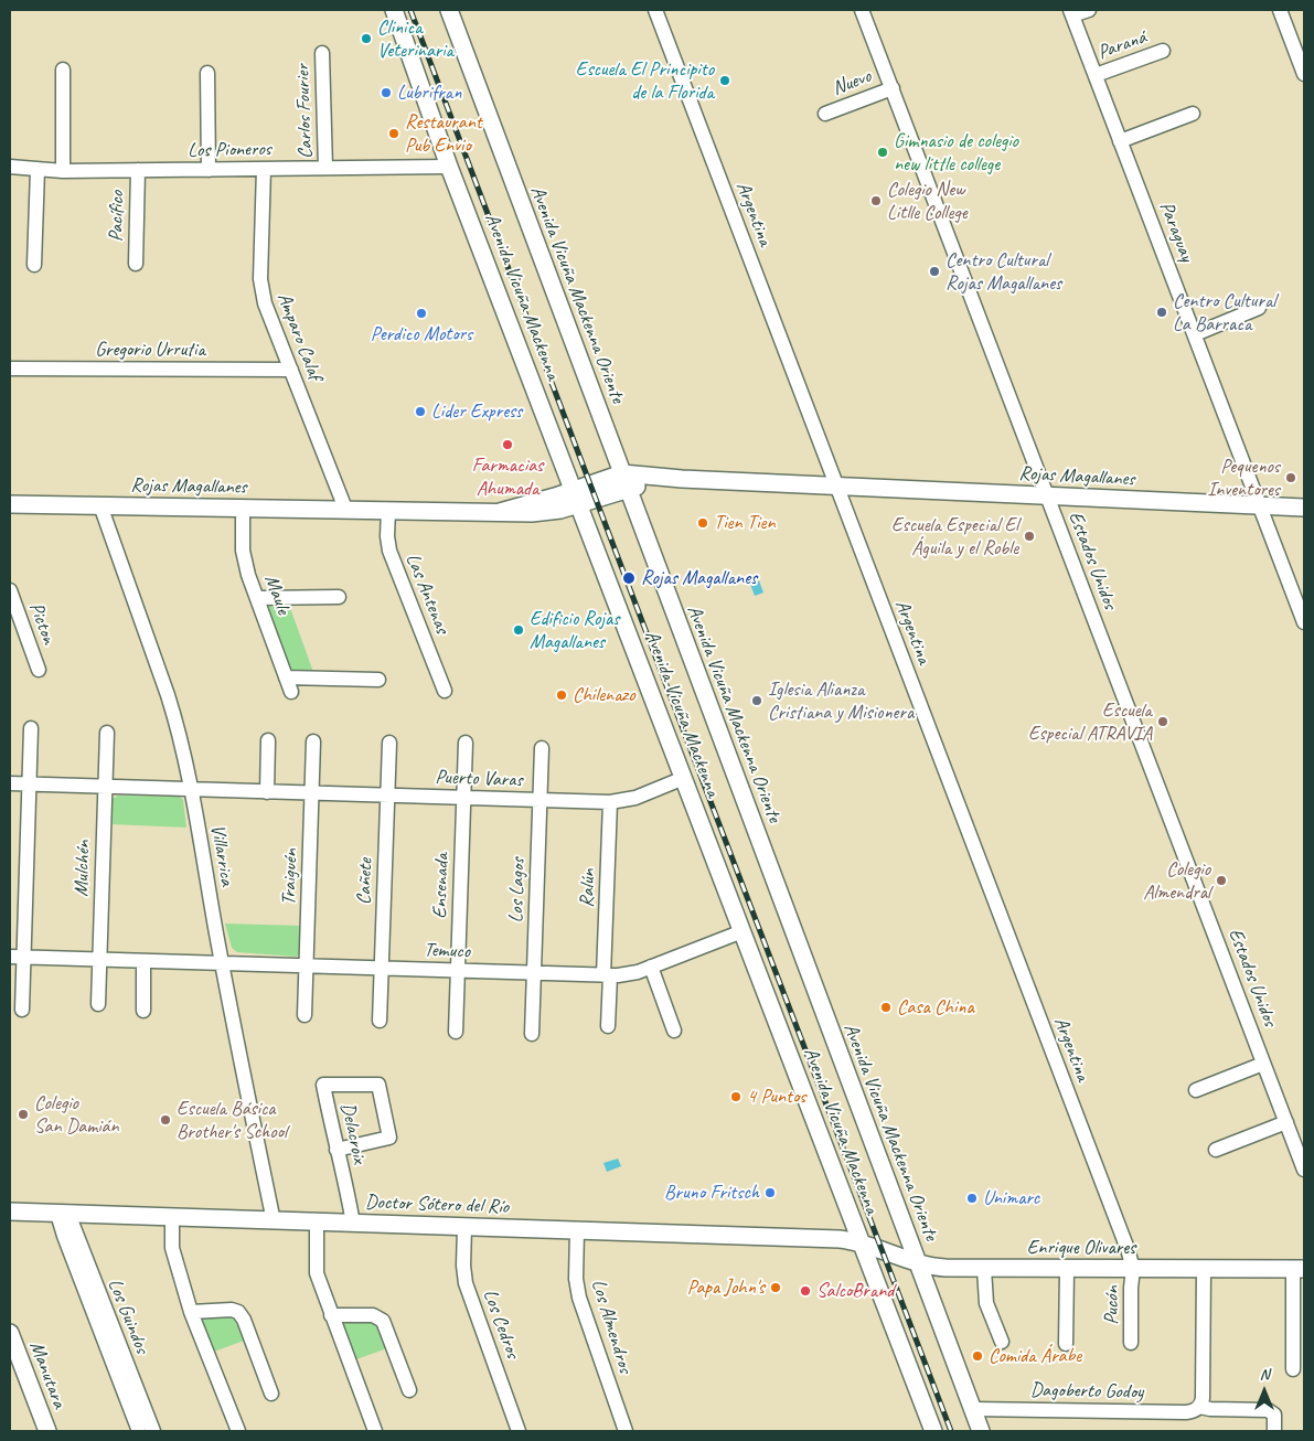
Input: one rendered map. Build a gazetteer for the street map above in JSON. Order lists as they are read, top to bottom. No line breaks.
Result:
{"streets":{"main road":["Avenida Vicuña Mackenna Oriente","Avenida Vicuña Mackenna","Rojas Magallanes","Doctor Sótero del Río","Enrique Olivares","Manutara"],"street":["Paraná","Nuevo","Carlos Fourier","Los Pioneros","Argentina","Pacífico","Paraguay","Amparo Calaf","Gregorio Urrutia","Estados Unidos","Las Antenas","Maule","Picton","Puerto Varas","Villarrica","Mulchén","Traiguén","Cañete","Ensenada","Ralún","Los Lagos","Temuco","Delacroix","Pucón","Los Guindos","Los Cedros","Los Almendros","Dagoberto Godoy"]},"crossings":[["Paraná","Paraguay"],["Nuevo","Estados Unidos"],["Carlos Fourier","Los Pioneros"],["Los Pioneros","Pacífico"],["Los Pioneros","Avenida Vicuña Mackenna"],["Los Pioneros","Amparo Calaf"],["Argentina","Rojas Magallanes"],["Argentina","Enrique Olivares"],["Argentina","Pucón"],["Paraguay","Rojas Magallanes"],["Avenida Vicuña Mackenna Oriente","Rojas Magallanes"],["Avenida Vicuña Mackenna Oriente","Enrique Olivares"],["Avenida Vicuña Mackenna Oriente","Dagoberto Godoy"],["Avenida Vicuña Mackenna","Rojas Magallanes"],["Avenida Vicuña Mackenna","Puerto Varas"],["Avenida Vicuña Mackenna","Temuco"],["Avenida Vicuña Mackenna","Doctor Sótero del Río"],["Avenida Vicuña Mackenna","Enrique Olivares"],["Amparo Calaf","Gregorio Urrutia"],["Amparo Calaf","Rojas Magallanes"],["Rojas Magallanes","Estados Unidos"],["Rojas Magallanes","Las Antenas"],["Rojas Magallanes","Maule"],["Rojas Magallanes","Villarrica"],["Puerto Varas","Villarrica"],["Puerto Varas","Mulchén"],["Puerto Varas","Traiguén"],["Puerto Varas","Cañete"],["Puerto Varas","Ensenada"],["Puerto Varas","Ralún"],["Puerto Varas","Los Lagos"],["Villarrica","Temuco"],["Villarrica","Doctor Sótero del Río"],["Mulchén","Temuco"],["Traiguén","Temuco"],["Cañete","Temuco"],["Ensenada","Temuco"],["Ralún","Temuco"],["Los Lagos","Temuco"],["Delacroix","Doctor Sótero del Río"],["Doctor Sótero del Río","Enrique Olivares"],["Doctor Sótero del Río","Los Guindos"],["Doctor Sótero del Río","Los Cedros"],["Doctor Sótero del Río","Los Almendros"],["Enrique Olivares","Pucón"]],"places":["Clinica Veterinaria","Escuela El Principito de la Florida","Lubrifran","Restaurant Pub Envio","Gimnasio de colegio new little college","Colegio New Litlle College","Centro Cultural Rojas Magallanes","Centro Cultural La Barraca","Perdico Motors","Lider Express","Farmacias Ahumada","Pequenos Inventores","Tien Tien","Escuela Especial El Águila y el Roble","Rojas Magallanes","Edificio Rojas Magallanes","Chilenazo","Iglesia Alianza Cristiana y Misionera","Escuela Especial ATRAVIA","Colegio Almendral","Casa China","4 Puntos","Colegio San Damián","Escuela Básica Brother's School","Bruno Fritsch","Unimarc","Papa John's","SalcoBrand","Comida Árabe"],"north":"top"}
